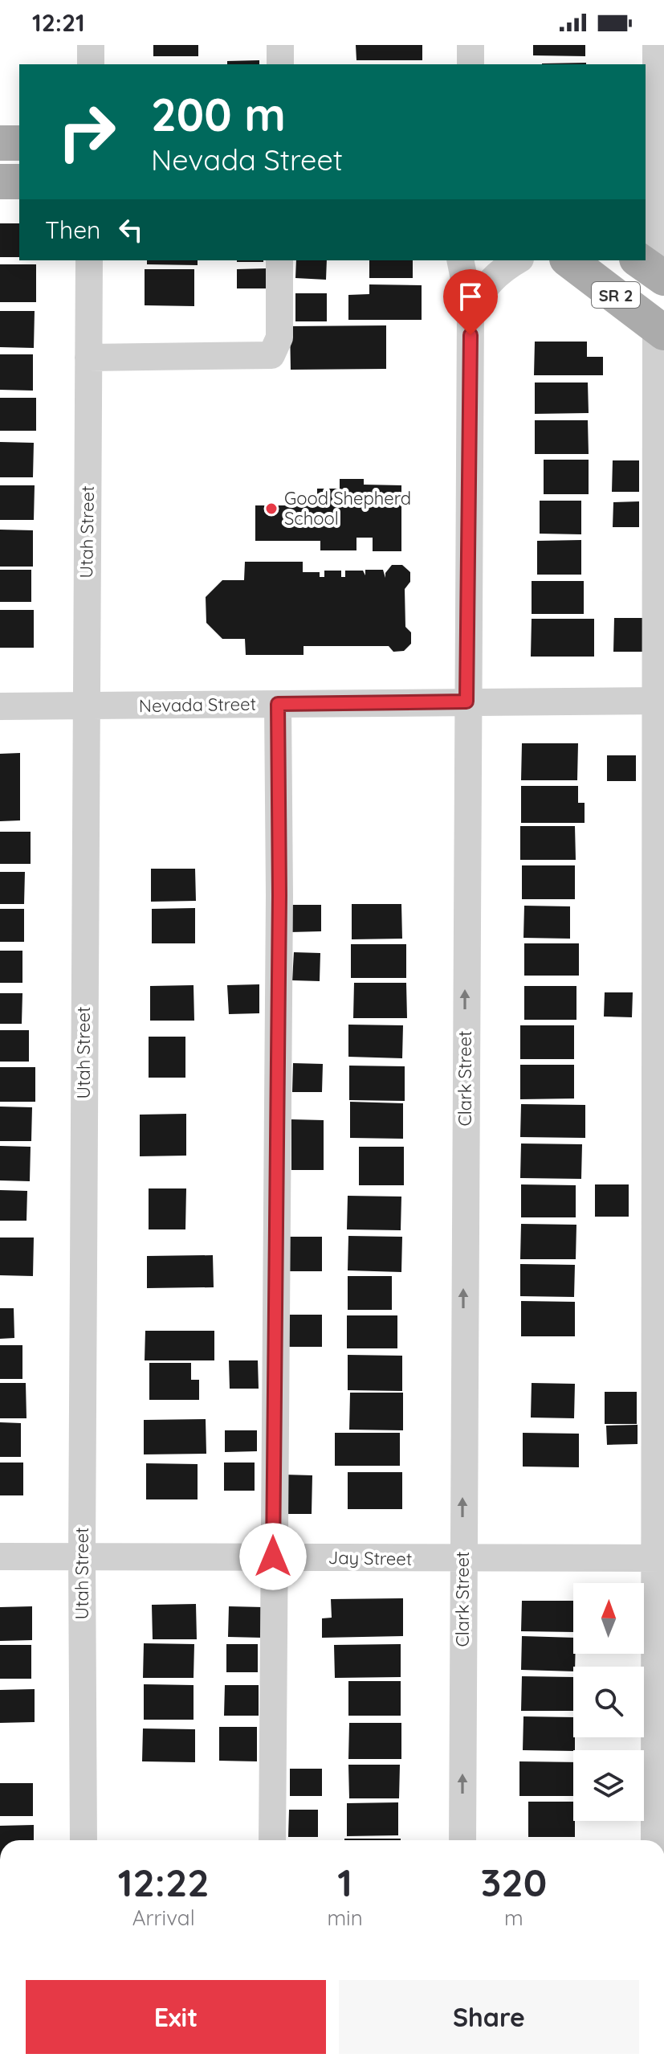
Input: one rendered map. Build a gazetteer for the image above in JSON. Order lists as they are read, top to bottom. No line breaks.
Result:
{"streets":{"main road":["SR 2"],"street":["Utah Street","Nevada Street","Clark Street","Jay Street"]},"crossings":[["Utah Street","Nevada Street"],["Utah Street","Jay Street"],["Nevada Street","Clark Street"],["Clark Street","Jay Street"]],"places":["Good Shepherd School"],"north":"top","page":{"status":"12:21","turn":["200 m","Nevada Street"],"then":"Then","eta":["12:22","Arrival","1","min","320","m"],"buttons":["Exit","Share"]}}
